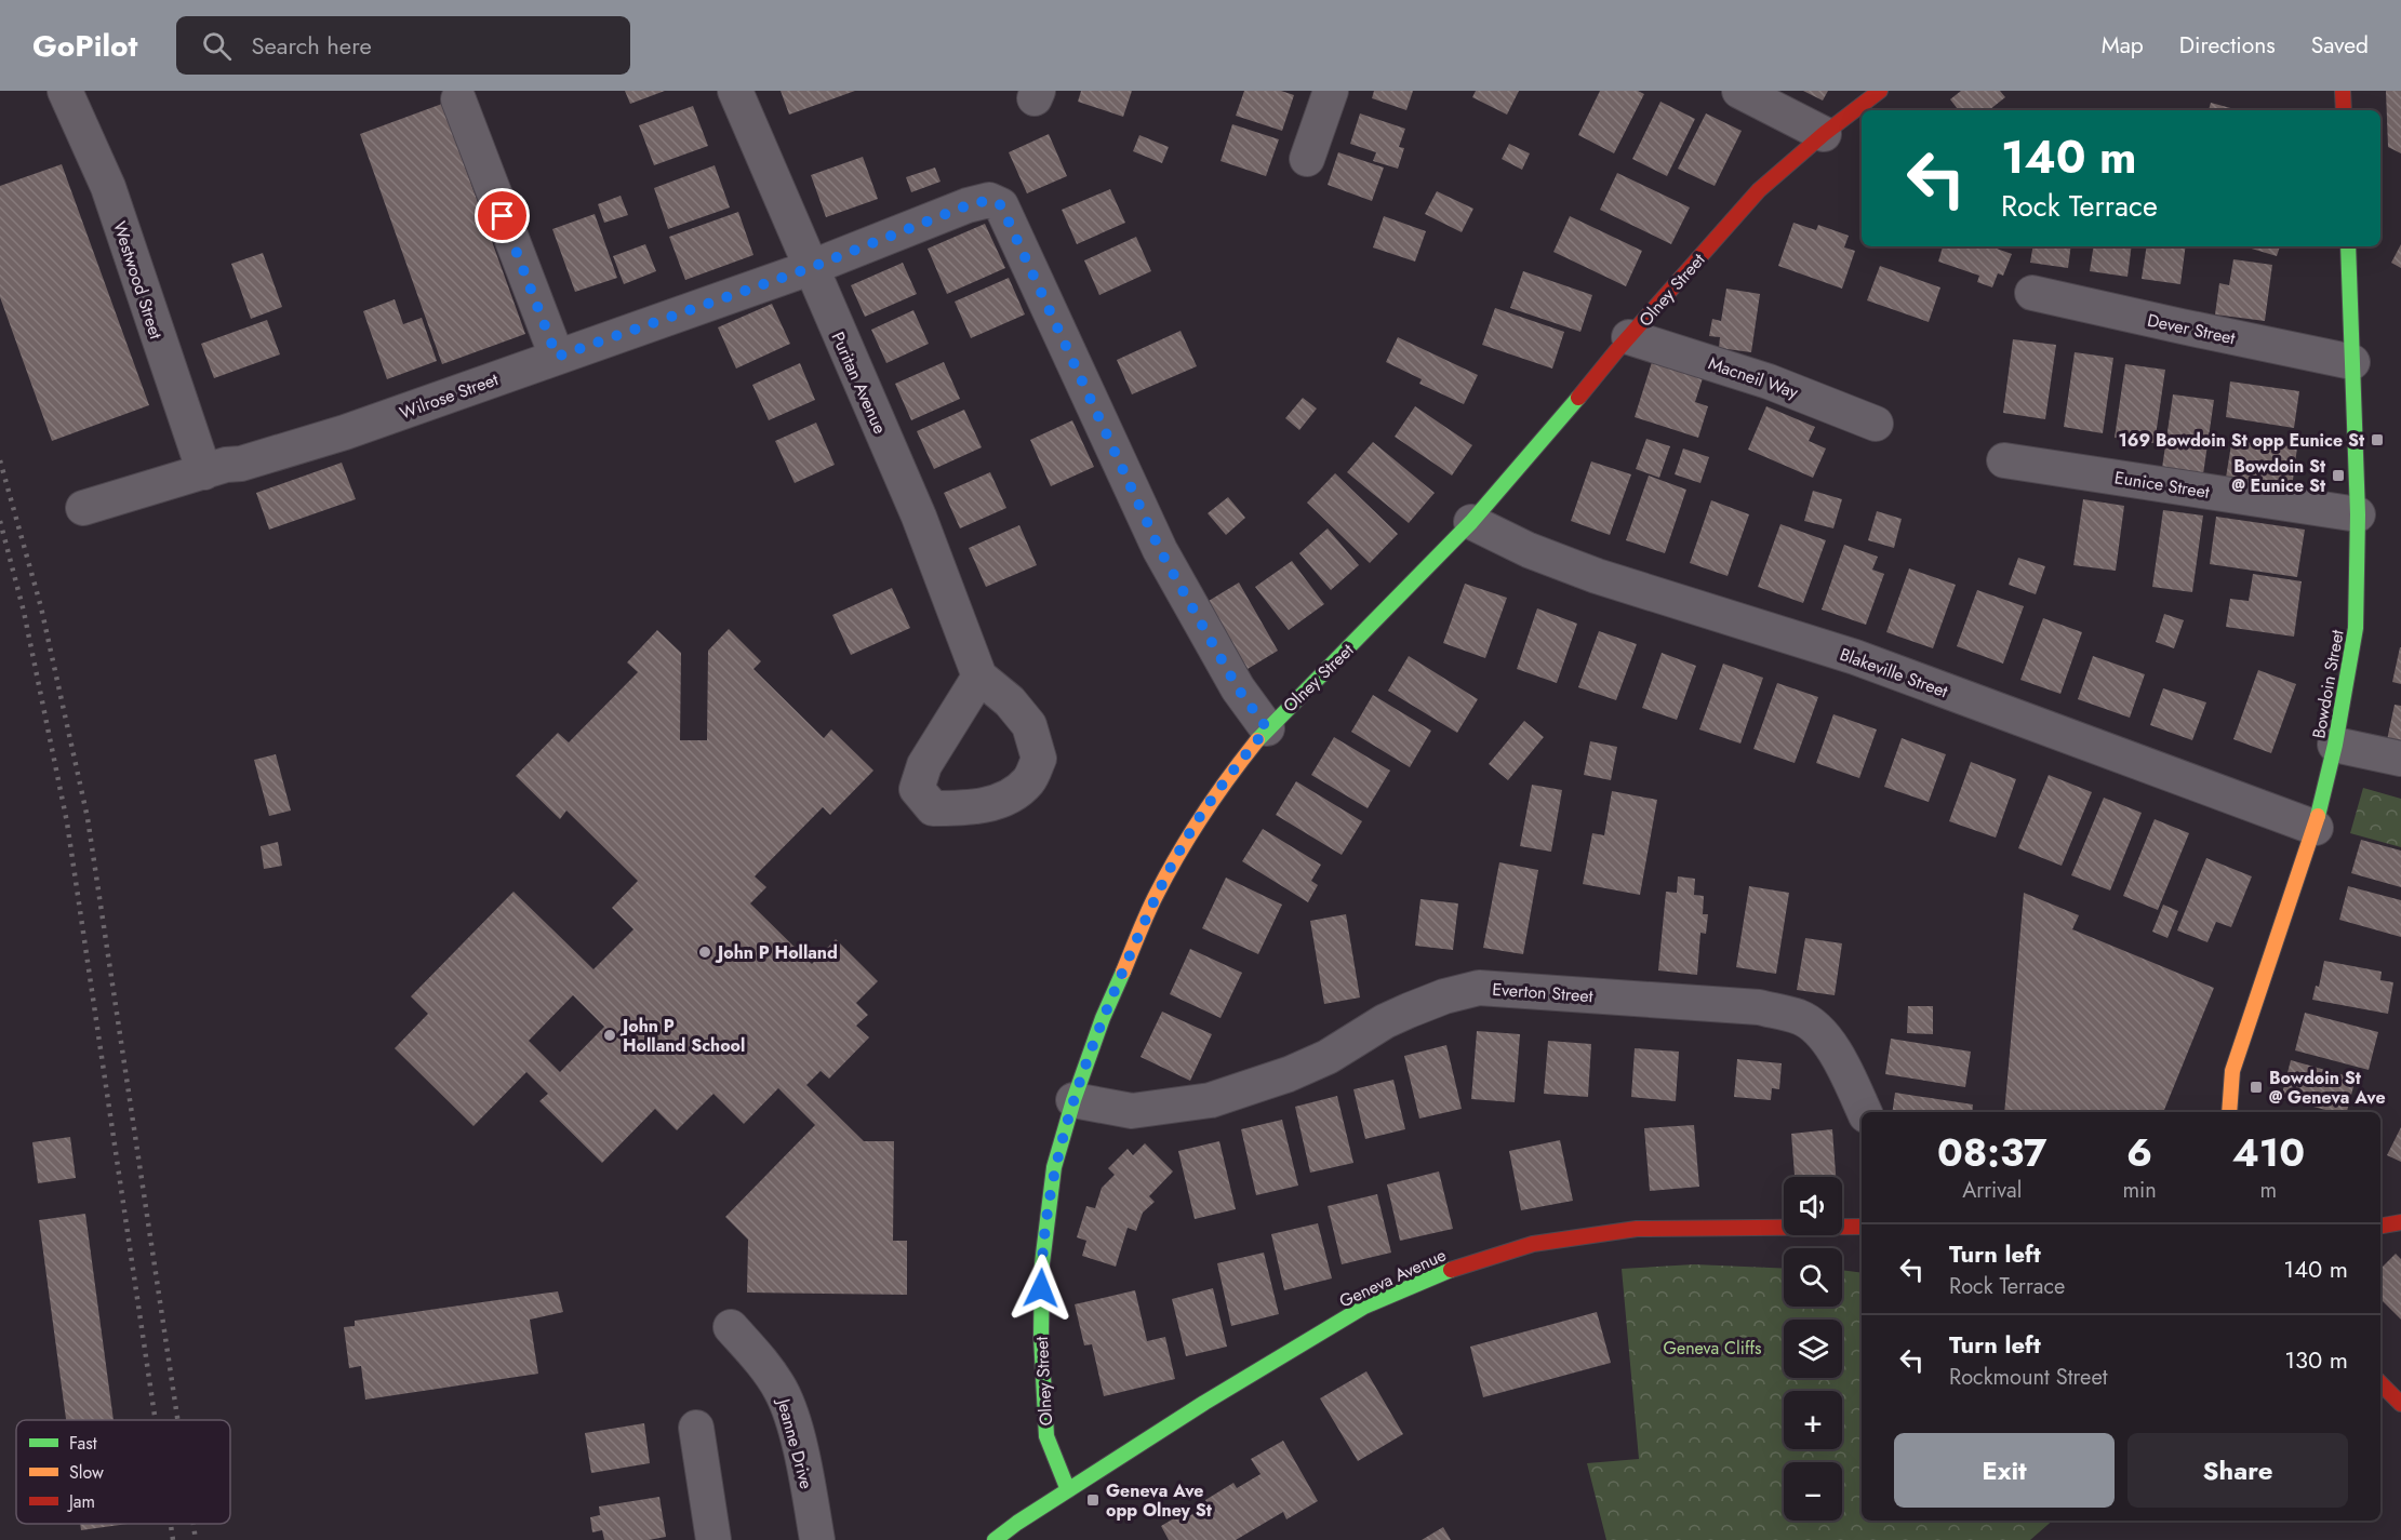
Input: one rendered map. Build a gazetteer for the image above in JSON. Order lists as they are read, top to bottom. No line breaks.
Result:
{"streets":{"main road":["Olney Street","Bowdoin Street","Geneva Avenue"],"street":["Westwood Street","Dever Street","Macneil Way","Puritan Avenue","Wilrose Street","Eunice Street","Blakeville Street","Everton Street","Jeanne Drive"]},"crossings":[["Westwood Street","Wilrose Street"],["Olney Street","Macneil Way"],["Olney Street","Wilrose Street"],["Olney Street","Blakeville Street"],["Olney Street","Everton Street"],["Olney Street","Geneva Avenue"],["Dever Street","Bowdoin Street"],["Puritan Avenue","Wilrose Street"],["Eunice Street","Bowdoin Street"],["Blakeville Street","Bowdoin Street"]],"parks":["Geneva Cliffs"],"places":{"transit":["169 Bowdoin St opp Eunice St","Bowdoin St @ Eunice St","Bowdoin St @ Geneva Ave","Geneva Ave opp Olney St"],"other":["John P Holland","John P Holland School"]},"legend":["Fast","Slow","Jam"],"page":{"header":"GoPilot","search":"Search here","nav":["Map","Directions","Saved"],"turn":["140 m","Rock Terrace"],"eta":["08:37","Arrival","6","min","410","m"],"map_buttons":["+","−"],"list":[{"name":"Turn left","note":"Rock Terrace","value":"140 m"},{"name":"Turn left","note":"Rockmount Street","value":"130 m"}],"buttons":["Exit","Share"]}}
